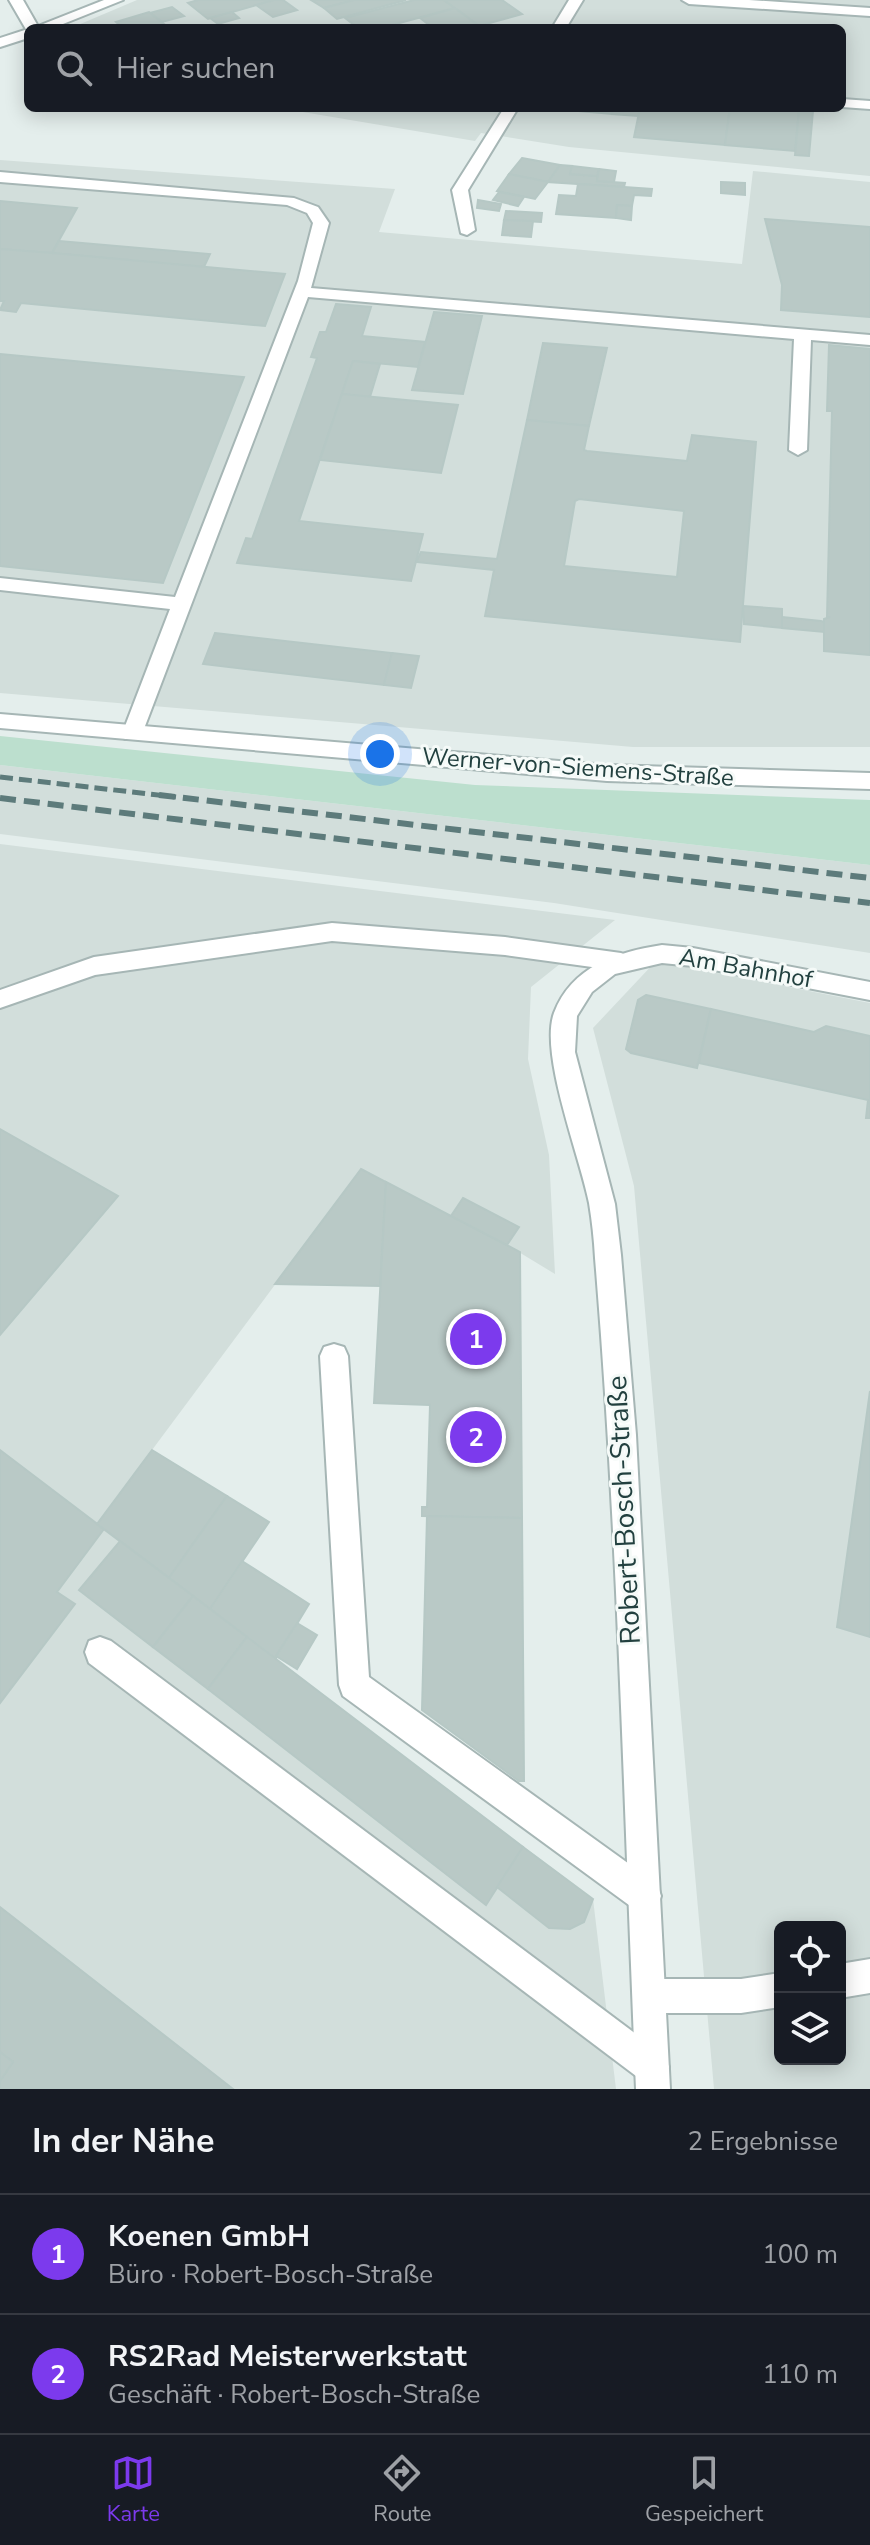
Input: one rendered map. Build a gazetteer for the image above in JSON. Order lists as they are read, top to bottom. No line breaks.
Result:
{"streets":{"street":["Werner-von-Siemens-Straße","Am Bahnhof","Robert-Bosch-Straße"]},"crossings":[["Am Bahnhof","Robert-Bosch-Straße"]],"page":{"search":"Hier suchen","pins":["1","2"],"heading":["In der Nähe","2 Ergebnisse"],"list":[{"mark":"1","name":"Koenen GmbH","note":"Büro · Robert-Bosch-Straße","value":"100 m"},{"mark":"2","name":"RS2Rad Meisterwerkstatt","note":"Geschäft · Robert-Bosch-Straße","value":"110 m"}],"nav":["Karte","Route","Gespeichert"]}}
